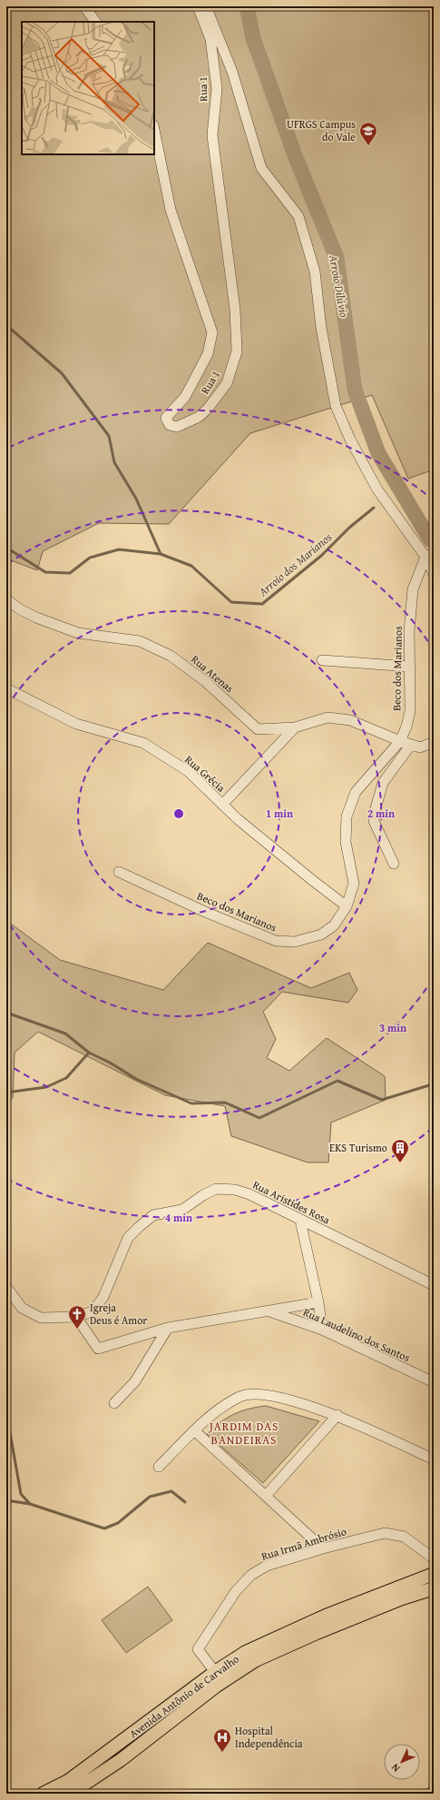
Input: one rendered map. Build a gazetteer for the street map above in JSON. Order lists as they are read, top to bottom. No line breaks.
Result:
{"streets":{"main road":["Avenida Antônio de Carvalho"],"street":["Rua 1","Beco dos Marianos","Rua Atenas","Rua Grécia","Rua Aristides Rosa","Rua Laudelino dos Santos","Rua Irmã Ambrósio"]},"crossings":[["Beco dos Marianos","Rua Atenas"],["Beco dos Marianos","Rua Grécia"],["Rua Aristides Rosa","Rua Laudelino dos Santos"],["Rua Irmã Ambrósio","Avenida Antônio de Carvalho"]],"districts":["JARDIM DAS BANDEIRAS"],"water":["Arroio Dilúvio","Arroio dos Marianos"],"places":{"school or university":["UFRGS Campus do Vale"],"building":["EKS Turismo"],"church":["Igreja Deus é Amor"],"hospital":["Hospital Independência"]},"north":"bottom left","rings":["1 min","2 min","3 min","4 min"]}
